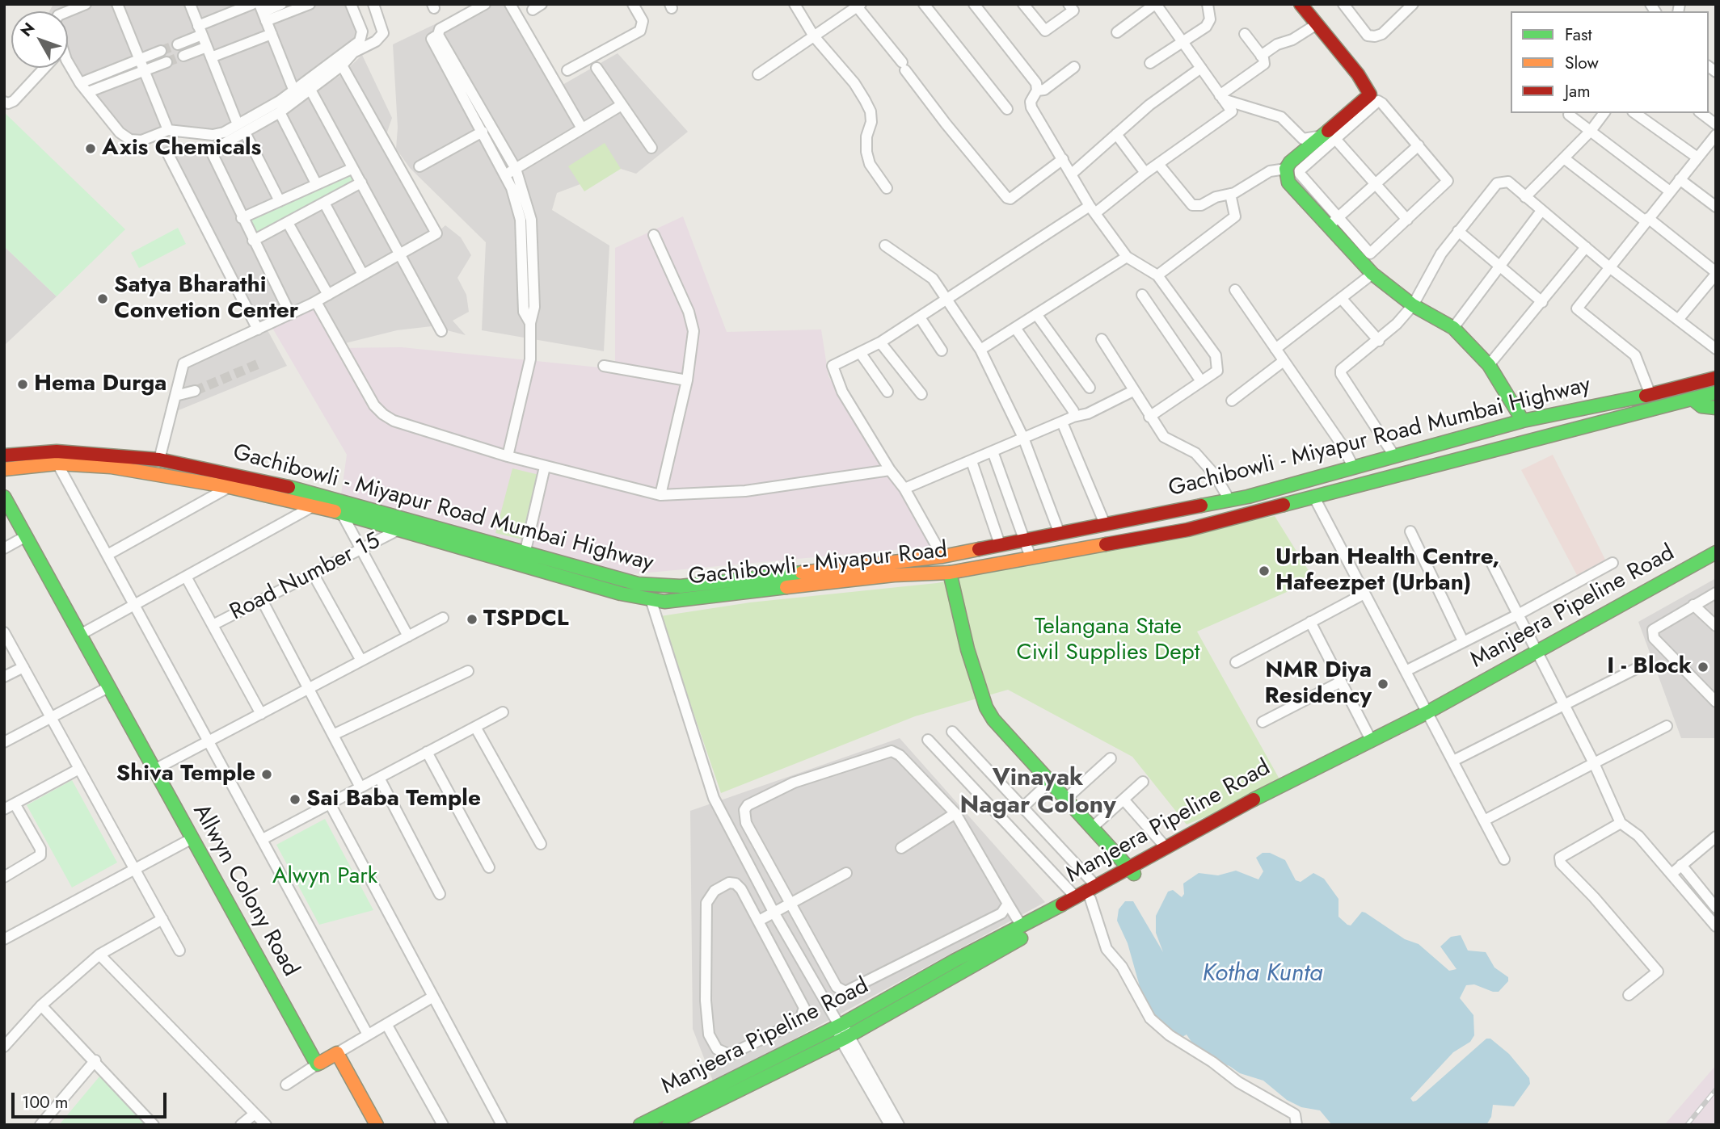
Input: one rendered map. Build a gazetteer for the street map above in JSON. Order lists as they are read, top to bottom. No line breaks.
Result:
{"streets":{"main road":["Gachibowli - Miyapur Road Mumbai Highway","Gachibowli - Miyapur Road","Manjeera Pipeline Road","Allwyn Colony Road"],"street":["Road Number 15"]},"crossings":[["Gachibowli - Miyapur Road","Road Number 15"]],"districts":["Vinayak Nagar Colony"],"water":["Kotha Kunta"],"parks":["Telangana State Civil Supplies Dept","Alwyn Park"],"places":["Axis Chemicals","Satya Bharathi Convetion Center","Hema Durga","Urban Health Centre, Hafeezpet (Urban)","TSPDCL","I - Block","NMR Diya Residency","Shiva Temple","Sai Baba Temple"],"legend":["Fast","Slow","Jam"],"scale_bar":"100 m","north":"top left"}
